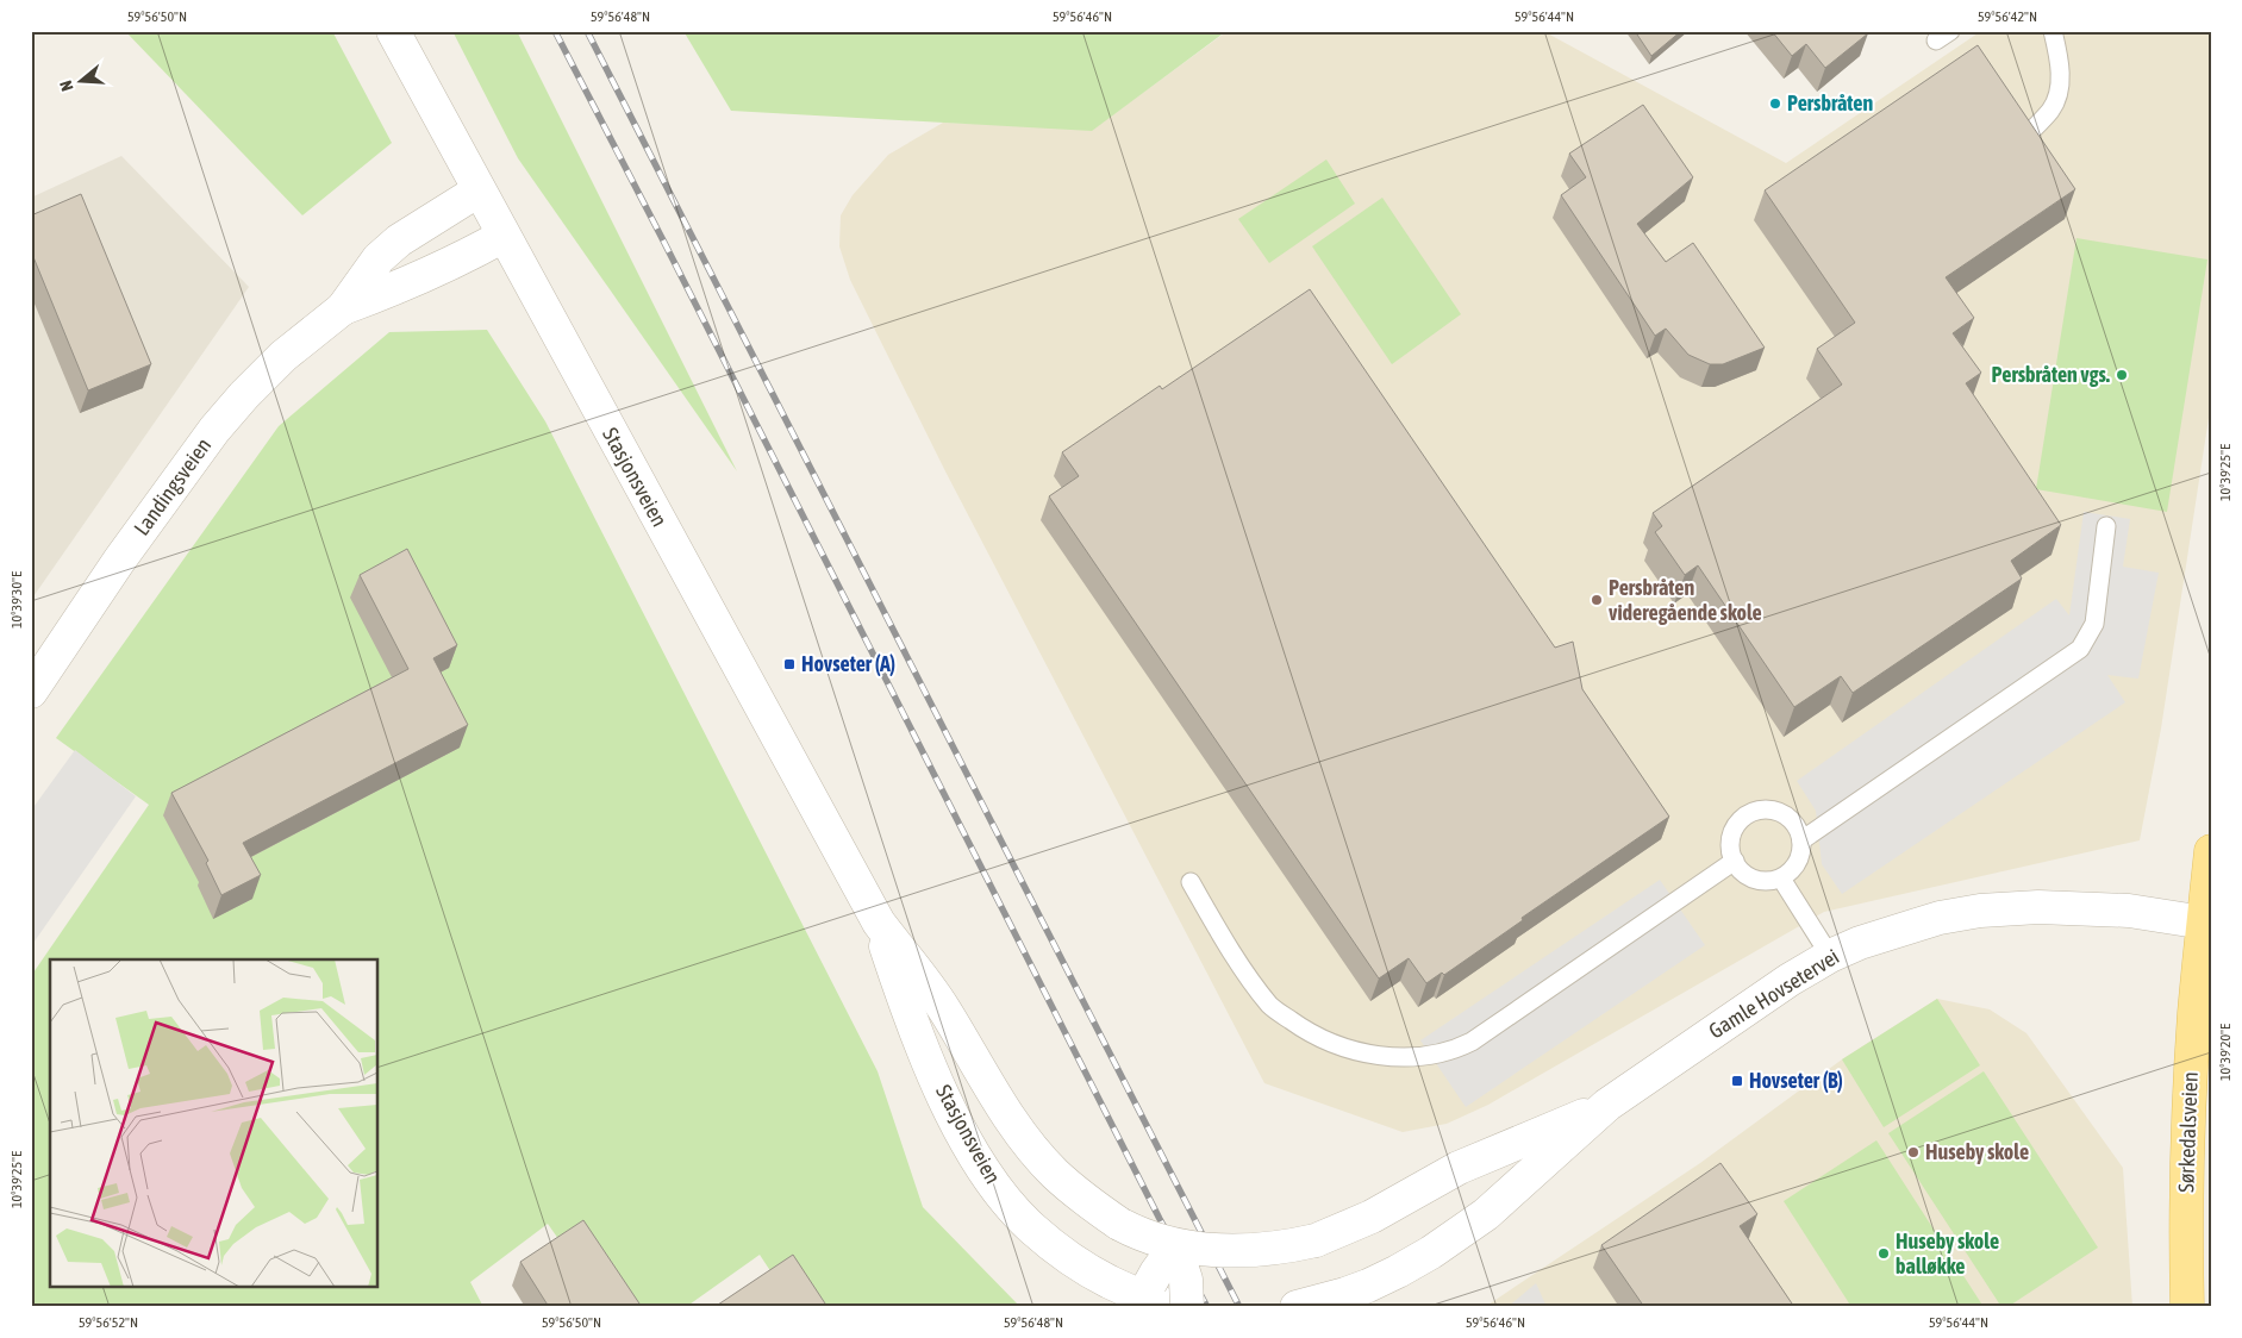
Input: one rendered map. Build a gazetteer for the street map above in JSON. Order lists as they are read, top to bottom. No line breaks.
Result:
{"streets":{"main road":["Sørkedalsveien"],"street":["Stasjonsveien","Landingsveien","Gamle Hovsetervei"]},"crossings":[["Stasjonsveien","Landingsveien"],["Stasjonsveien","Gamle Hovsetervei"],["Gamle Hovsetervei","Sørkedalsveien"]],"places":{"other":["Persbråten","Persbråten vgs.","Persbråten videregående skole","Huseby skole","Huseby skole balløkke"],"transit":["Hovseter (A)","Hovseter (B)"]},"north":"left","coordinates":["59°56'50\"N","59°56'48\"N","59°56'46\"N","59°56'44\"N","59°56'42\"N","10°39'25\"E","10°39'30\"E","10°39'20\"E","59°56'52\"N"]}
